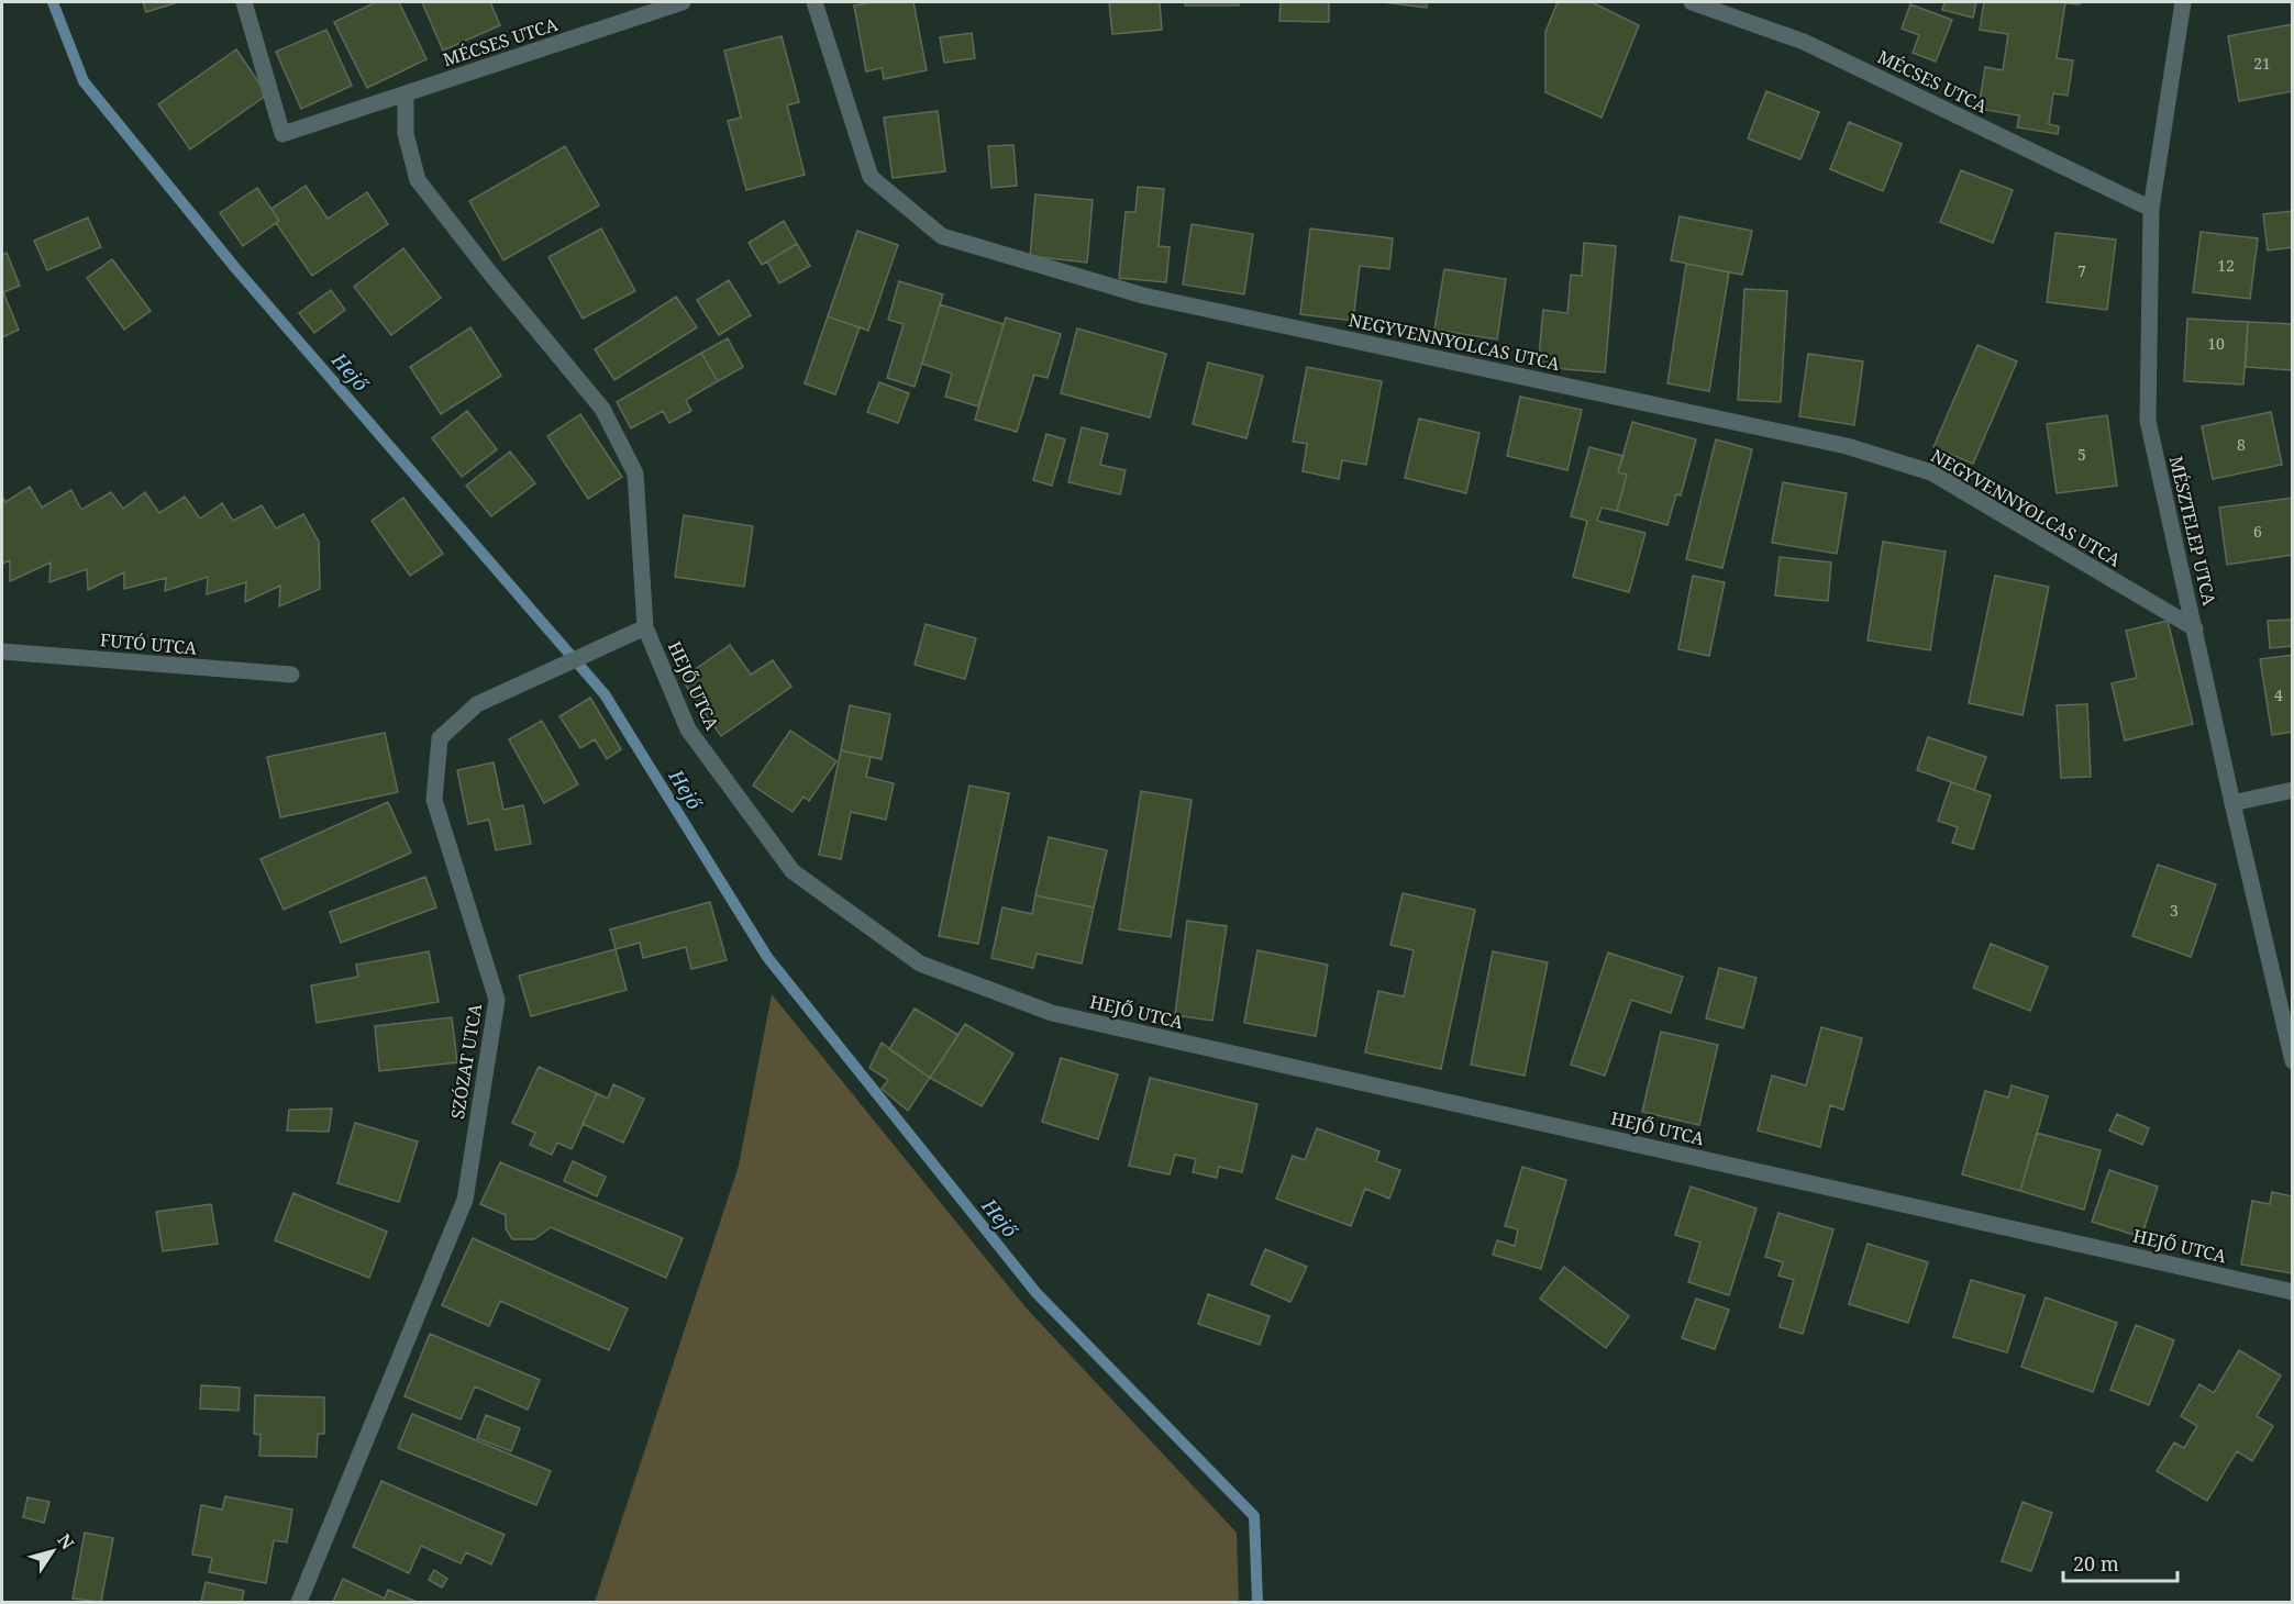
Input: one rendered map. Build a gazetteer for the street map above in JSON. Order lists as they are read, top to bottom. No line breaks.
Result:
{"streets":{"street":["MÉCSES UTCA","NEGYVENNYOLCAS UTCA","MÉSZTELEP UTCA","FUTÓ UTCA","HEJŐ UTCA","SZÓZAT UTCA"]},"crossings":[["MÉCSES UTCA","MÉSZTELEP UTCA"],["MÉCSES UTCA","HEJŐ UTCA"],["NEGYVENNYOLCAS UTCA","MÉSZTELEP UTCA"],["HEJŐ UTCA","SZÓZAT UTCA"]],"water":["Hejő"],"house_numbers":["21","12","7","10","8","5","6","4","3"],"scale_bar":"20 m","north":"top right"}
